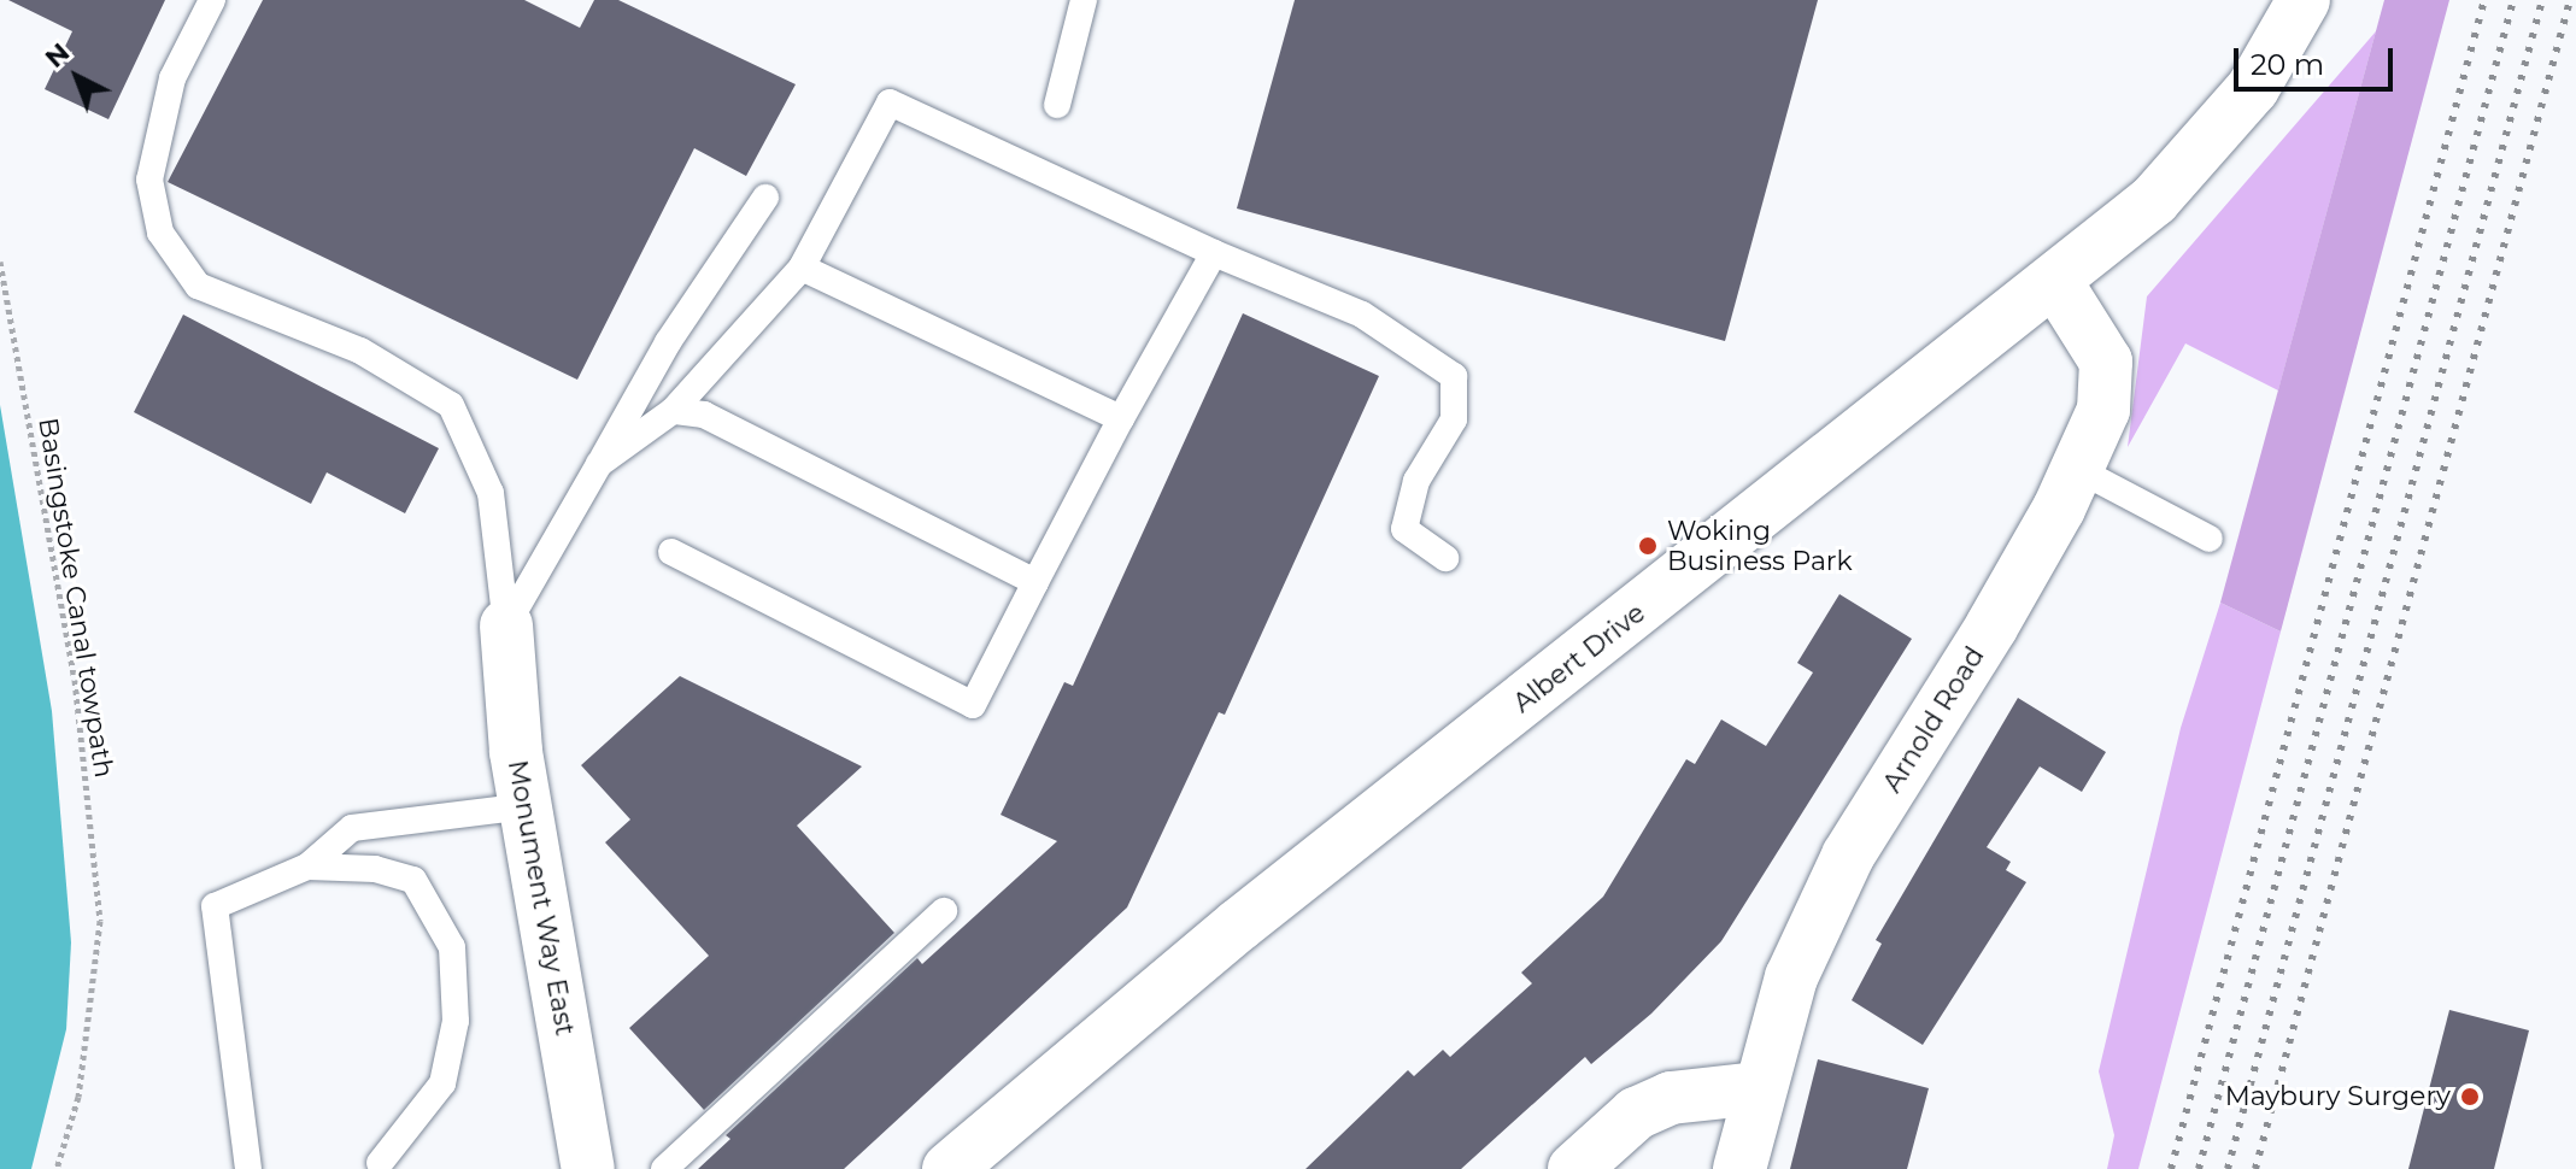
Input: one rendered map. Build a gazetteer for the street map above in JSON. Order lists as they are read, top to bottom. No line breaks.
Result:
{"streets":{"street":["Albert Drive","Arnold Road","Monument Way East"],"path":["Basingstoke Canal towpath"]},"crossings":[["Albert Drive","Arnold Road"]],"places":["Woking Business Park","Maybury Surgery"],"scale_bar":"20 m","north":"top left"}
